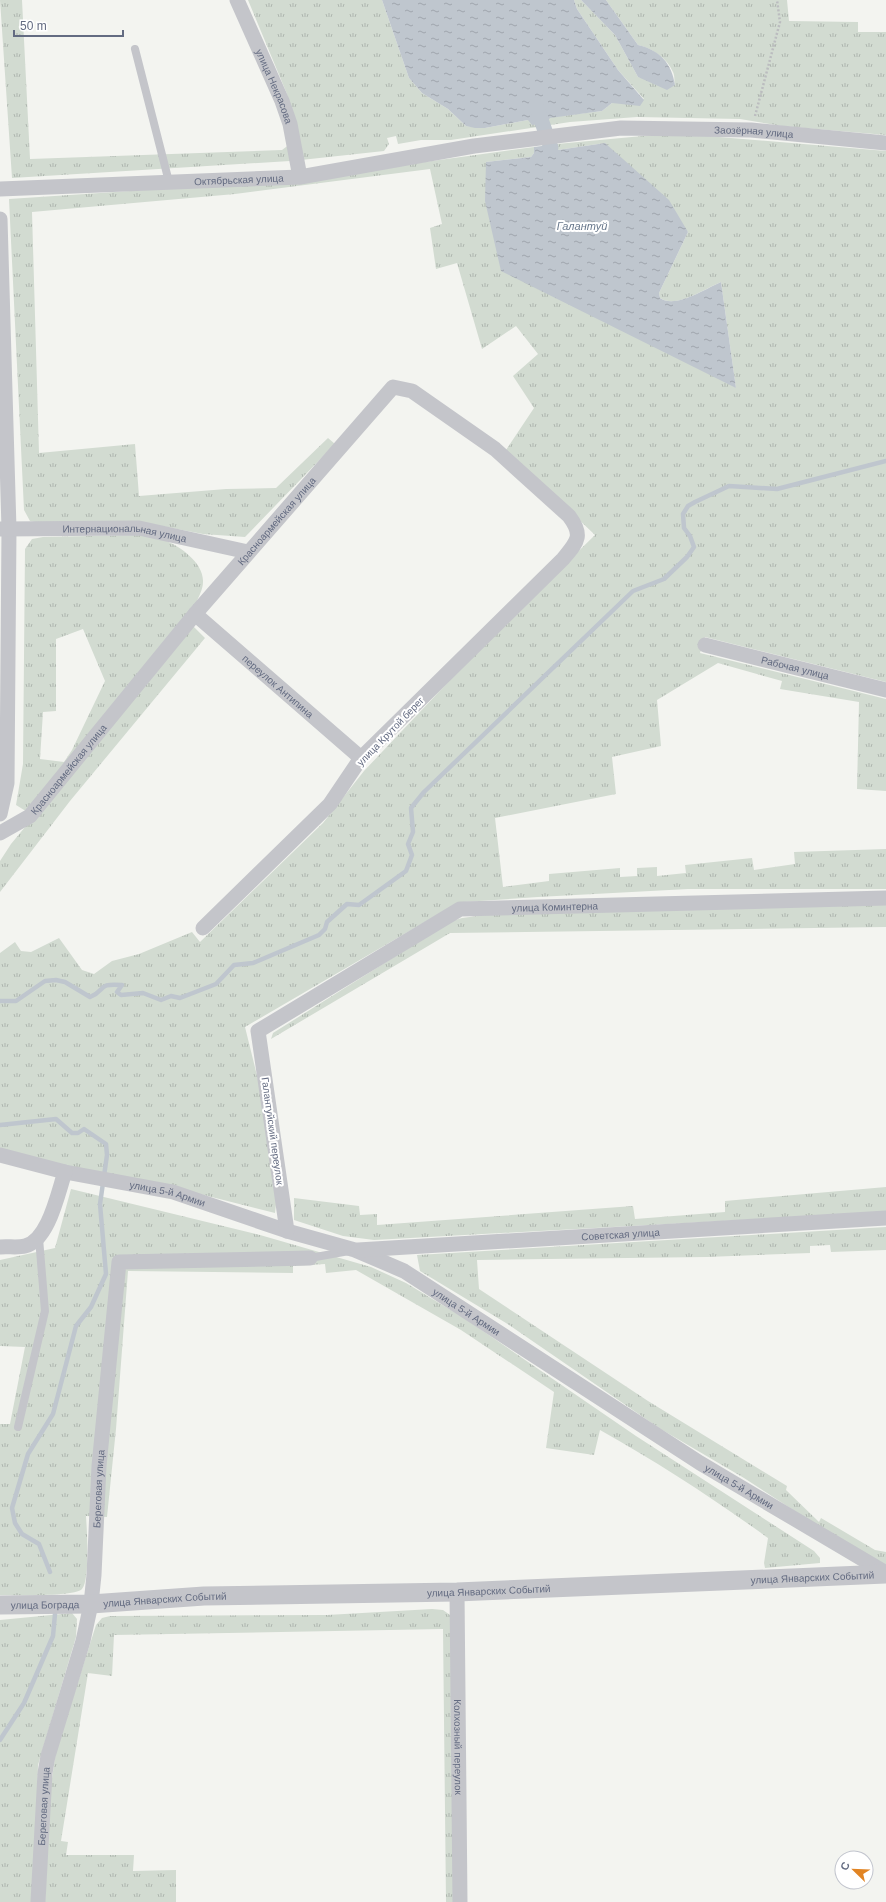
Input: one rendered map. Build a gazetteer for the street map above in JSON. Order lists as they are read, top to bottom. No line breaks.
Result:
{"streets":{"street":["улица Некрасова","Заозёрная улица","Октябрьская улица","Красноармейская улица","Интернациональная улица","Рабочая улица","переулок Антипина","улица Крутой берег","улица Коминтерна","Галантуйский переулок","улица 5-й Армии","Советская улица","Береговая улица","улица Январских Событий","улица Бограда","Колхозный переулок"]},"crossings":[["улица Некрасова","Октябрьская улица"],["Заозёрная улица","Октябрьская улица"],["Красноармейская улица","Интернациональная улица"],["Красноармейская улица","переулок Антипина"],["Красноармейская улица","улица Крутой берег"],["переулок Антипина","улица Крутой берег"],["улица Коминтерна","Галантуйский переулок"],["Галантуйский переулок","улица 5-й Армии"],["улица 5-й Армии","Советская улица"],["улица 5-й Армии","улица Январских Событий"],["Береговая улица","улица Январских Событий"],["Береговая улица","улица Бограда"],["улица Январских Событий","улица Бограда"],["улица Январских Событий","Колхозный переулок"]],"water":["Галантуй"],"scale_bar":"50 m","north":"top left"}
